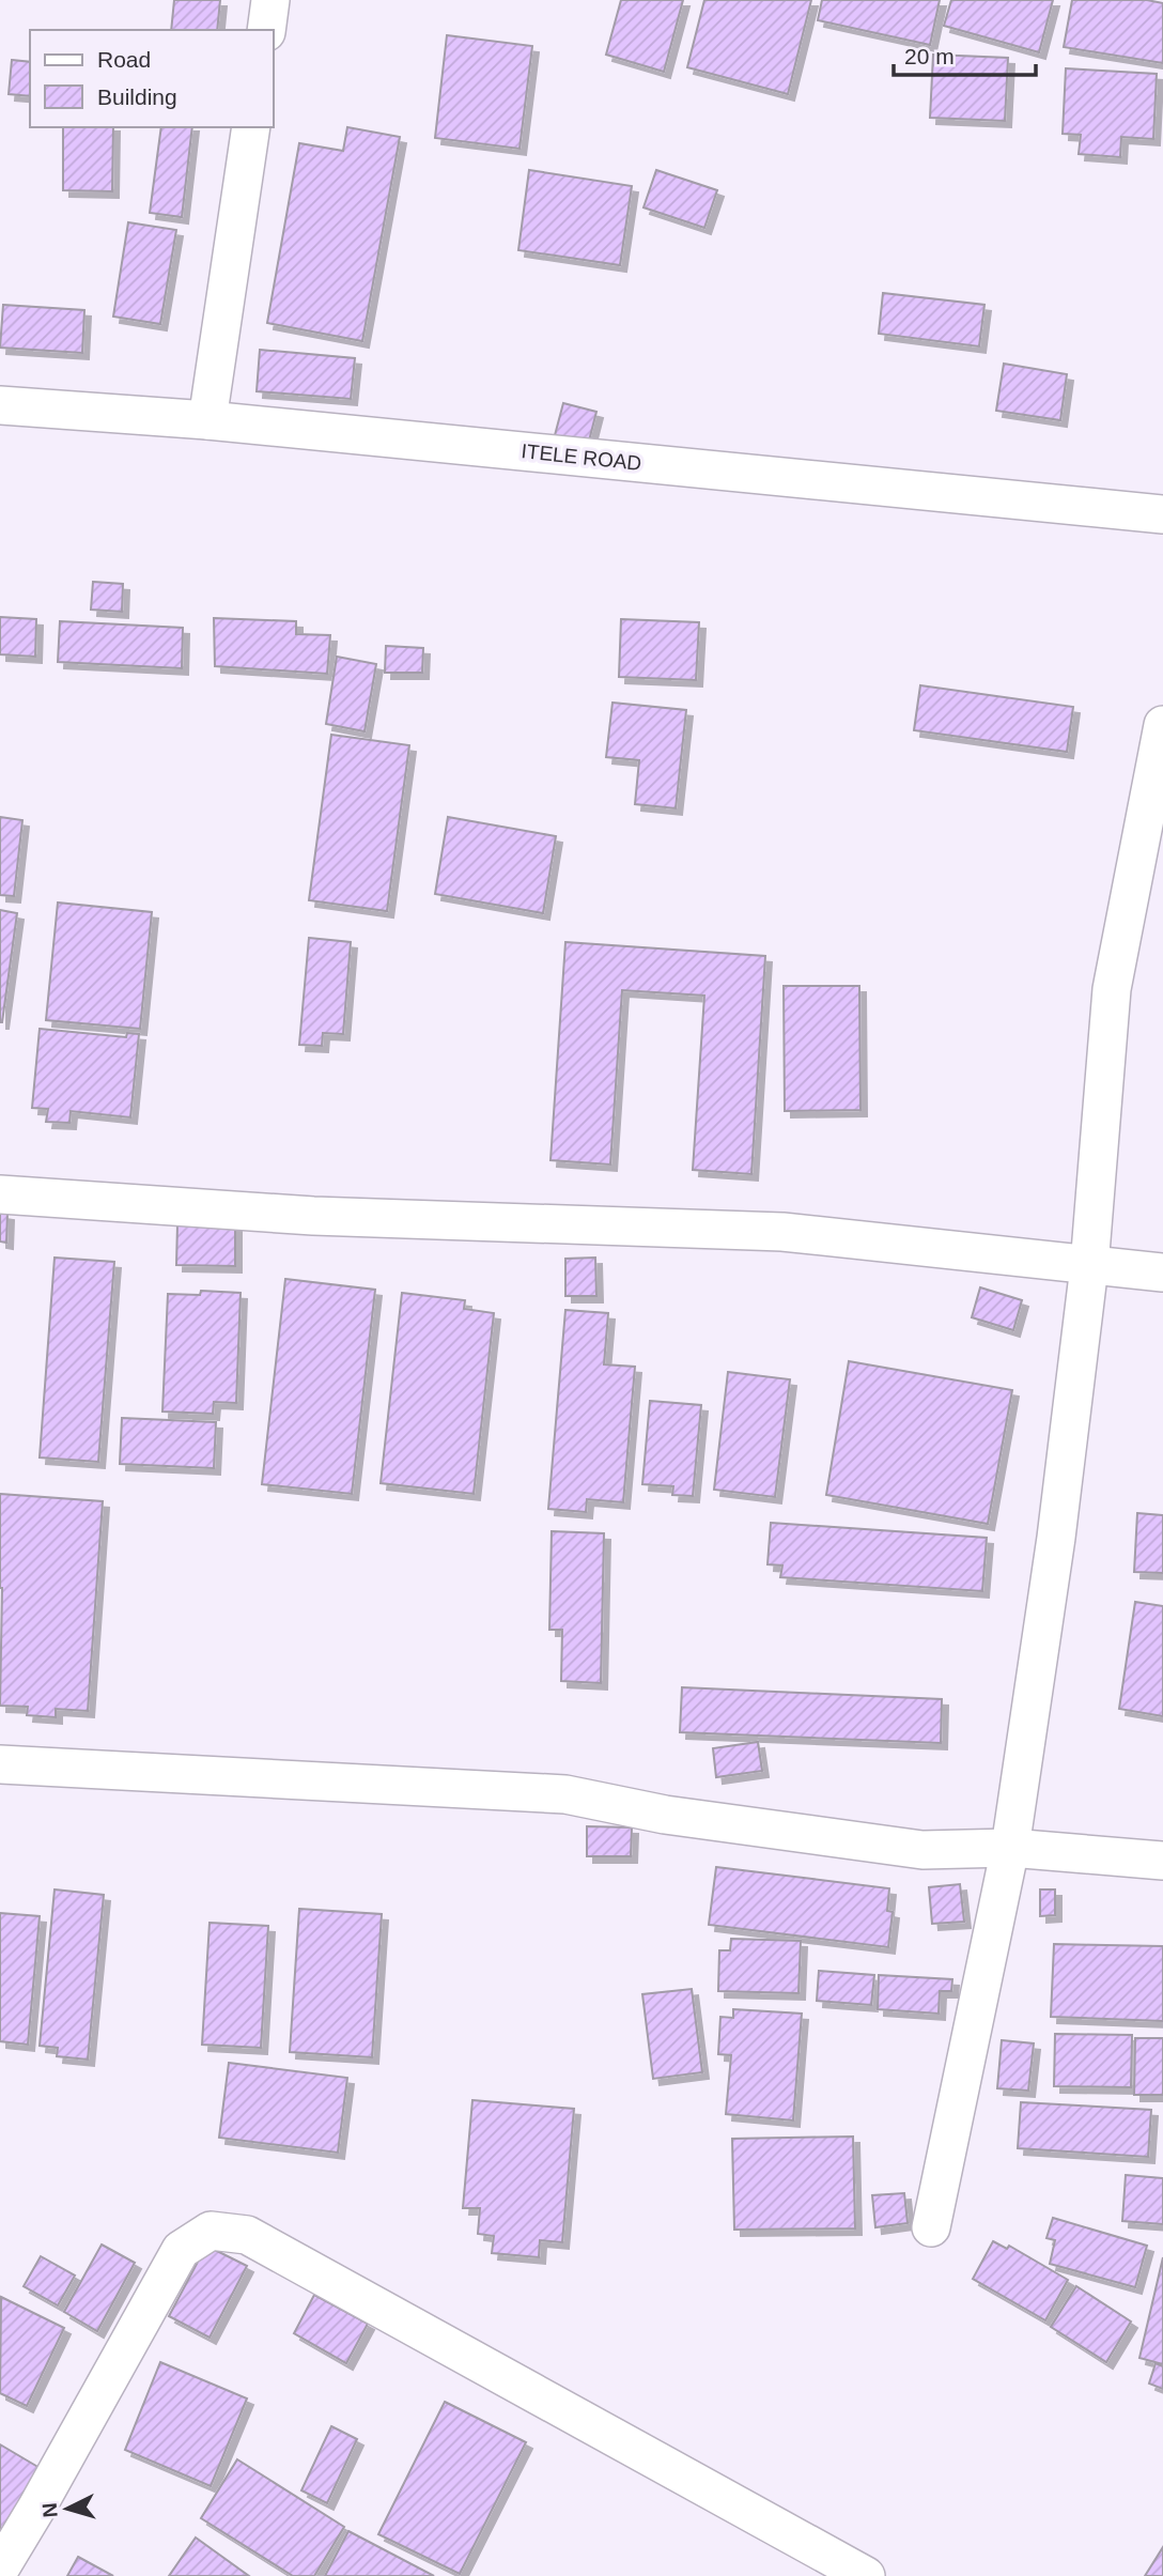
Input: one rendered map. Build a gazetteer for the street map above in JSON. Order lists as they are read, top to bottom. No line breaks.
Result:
{"streets":{"street":["ITELE ROAD"]},"legend":["Road","Building"],"scale_bar":"20 m","north":"left"}
